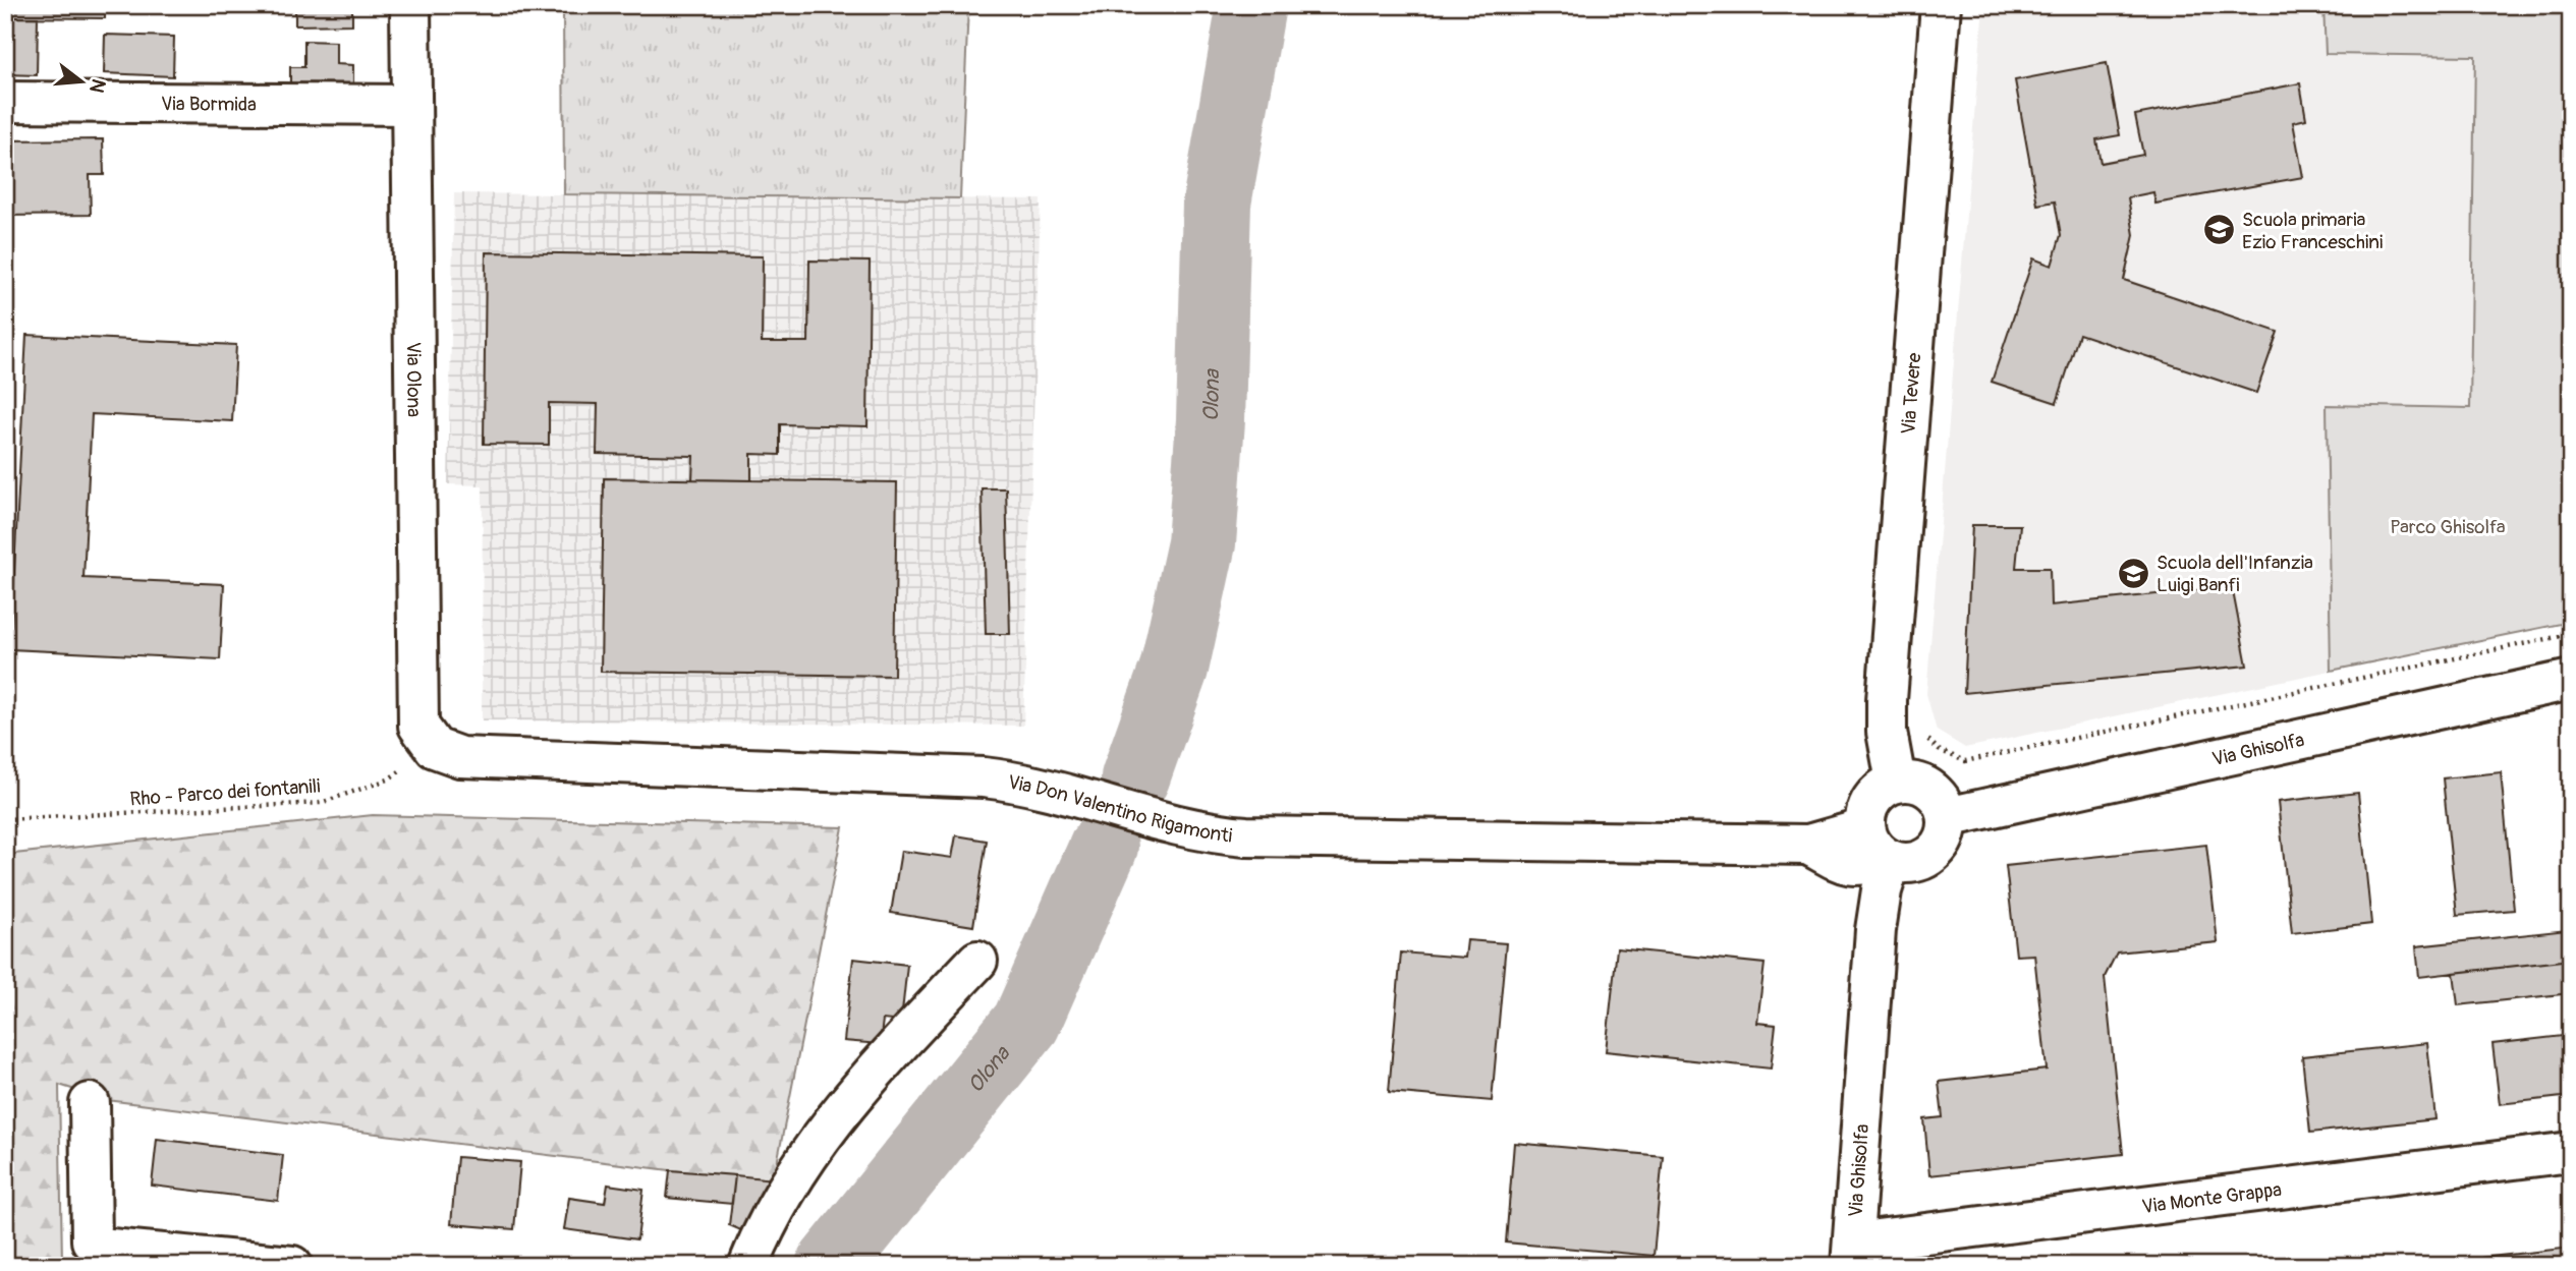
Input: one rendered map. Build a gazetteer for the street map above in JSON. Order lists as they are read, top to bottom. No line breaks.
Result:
{"streets":{"street":["Via Bormida","Via Olona","Via Tevere","Via Ghisolfa","Via Don Valentino Rigamonti","Via Monte Grappa"],"path":["Rho - Parco dei fontanili"]},"crossings":[["Via Bormida","Via Olona"],["Via Olona","Rho - Parco dei fontanili"],["Via Olona","Via Don Valentino Rigamonti"],["Via Tevere","Via Ghisolfa"],["Via Tevere","Via Don Valentino Rigamonti"],["Via Ghisolfa","Via Don Valentino Rigamonti"],["Via Ghisolfa","Via Monte Grappa"],["Rho - Parco dei fontanili","Via Don Valentino Rigamonti"]],"water":["Olona"],"parks":["Parco Ghisolfa"],"places":{"school or university":["Scuola primaria Ezio Franceschini","Scuola dell'Infanzia Luigi Banfi"]},"north":"right"}
